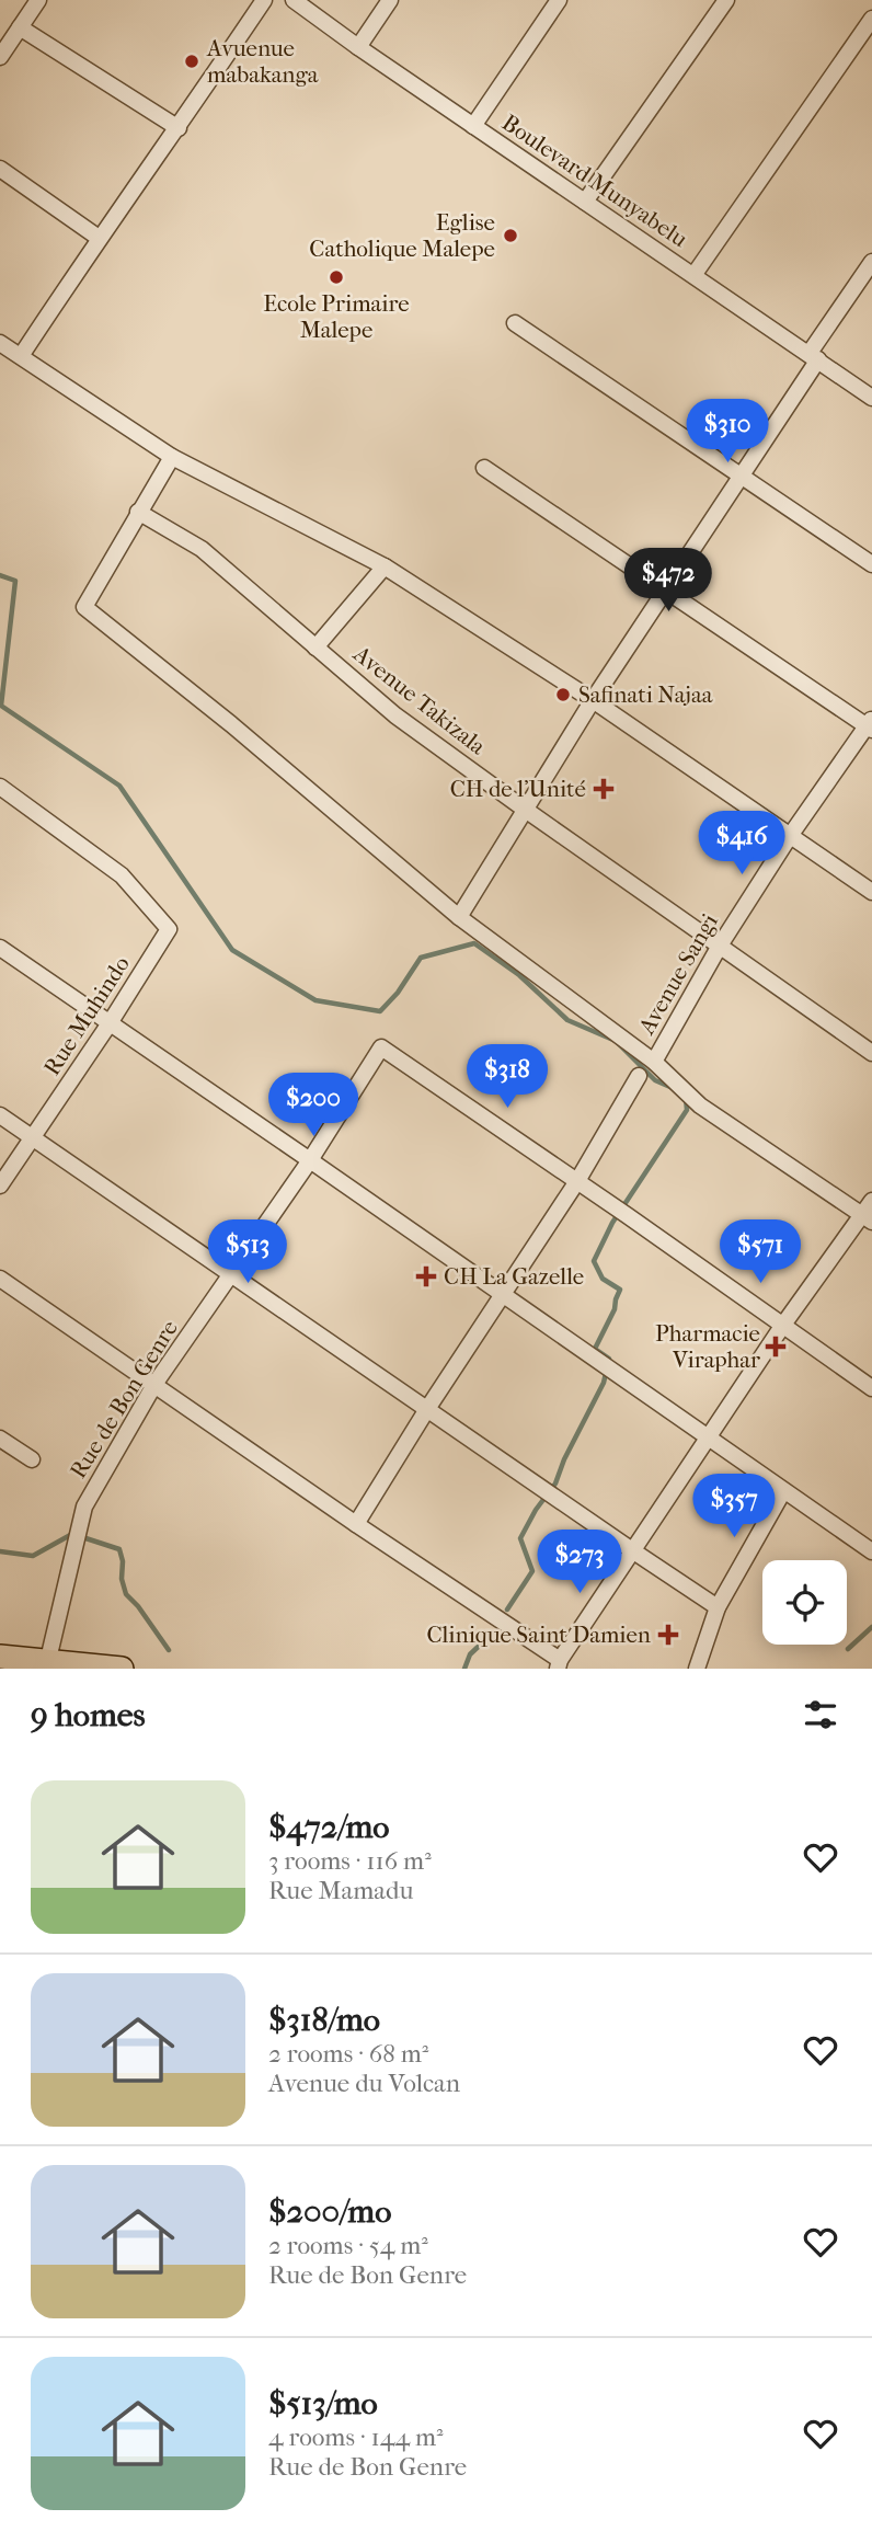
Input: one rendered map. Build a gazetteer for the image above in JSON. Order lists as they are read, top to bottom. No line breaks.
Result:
{"streets":{"street":["Boulevard Munyabelu","Avenue Takizala","Avenue Sangi","Rue Muhindo","Rue de Bon Genre"]},"crossings":[["Avenue Takizala","Avenue Sangi"]],"places":{"other":["Avuenue mabakanga","Eglise Catholique Malepe","Ecole Primaire Malepe","Safinati Najaa"],"health":["CH de l'Unité","CH La Gazelle","Pharmacie Viraphar","Clinique Saint Damien"]},"page":{"price":["$310","$472","$416","$318","$200","$513","$571","$357","$273"],"heading":"9 homes","list":[{"name":"$472/mo","note":"3 rooms · 116 m² · Rue Mamadu"},{"name":"$318/mo","note":"2 rooms · 68 m² · Avenue du Volcan"},{"name":"$200/mo","note":"2 rooms · 54 m² · Rue de Bon Genre"},{"name":"$513/mo","note":"4 rooms · 144 m² · Rue de Bon Genre"}]}}
